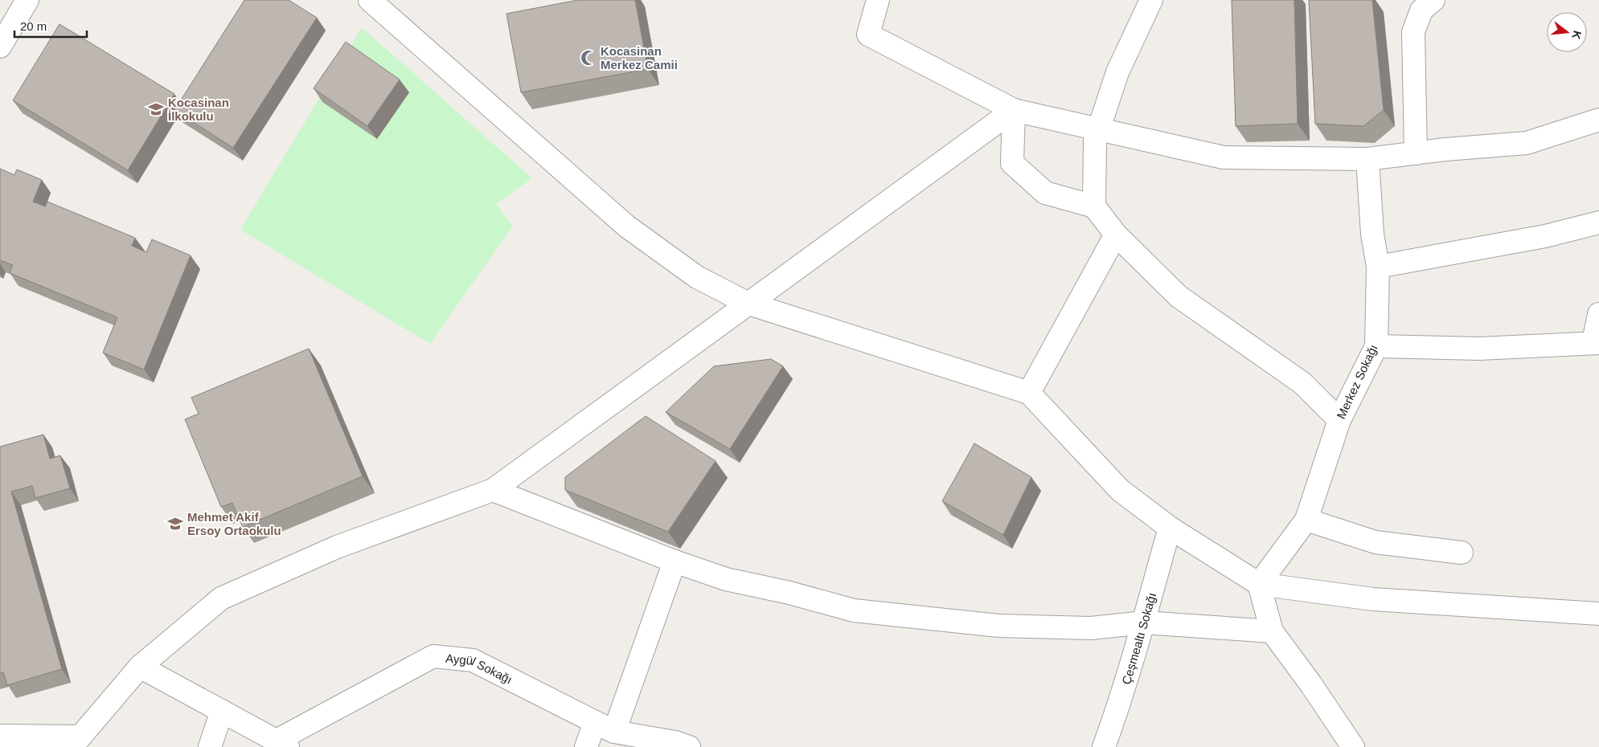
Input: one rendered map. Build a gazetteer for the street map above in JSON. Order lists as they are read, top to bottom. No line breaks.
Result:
{"streets":{"street":["Merkez Sokağı","Çeşmealtı Sokağı","Aygül Sokağı"]},"places":{"mosque":["Kocasinan Merkez Camii"],"school or university":["Kocasinan İlkokulu","Mehmet Akif Ersoy Ortaokulu"]},"scale_bar":"20 m","north":"right"}
